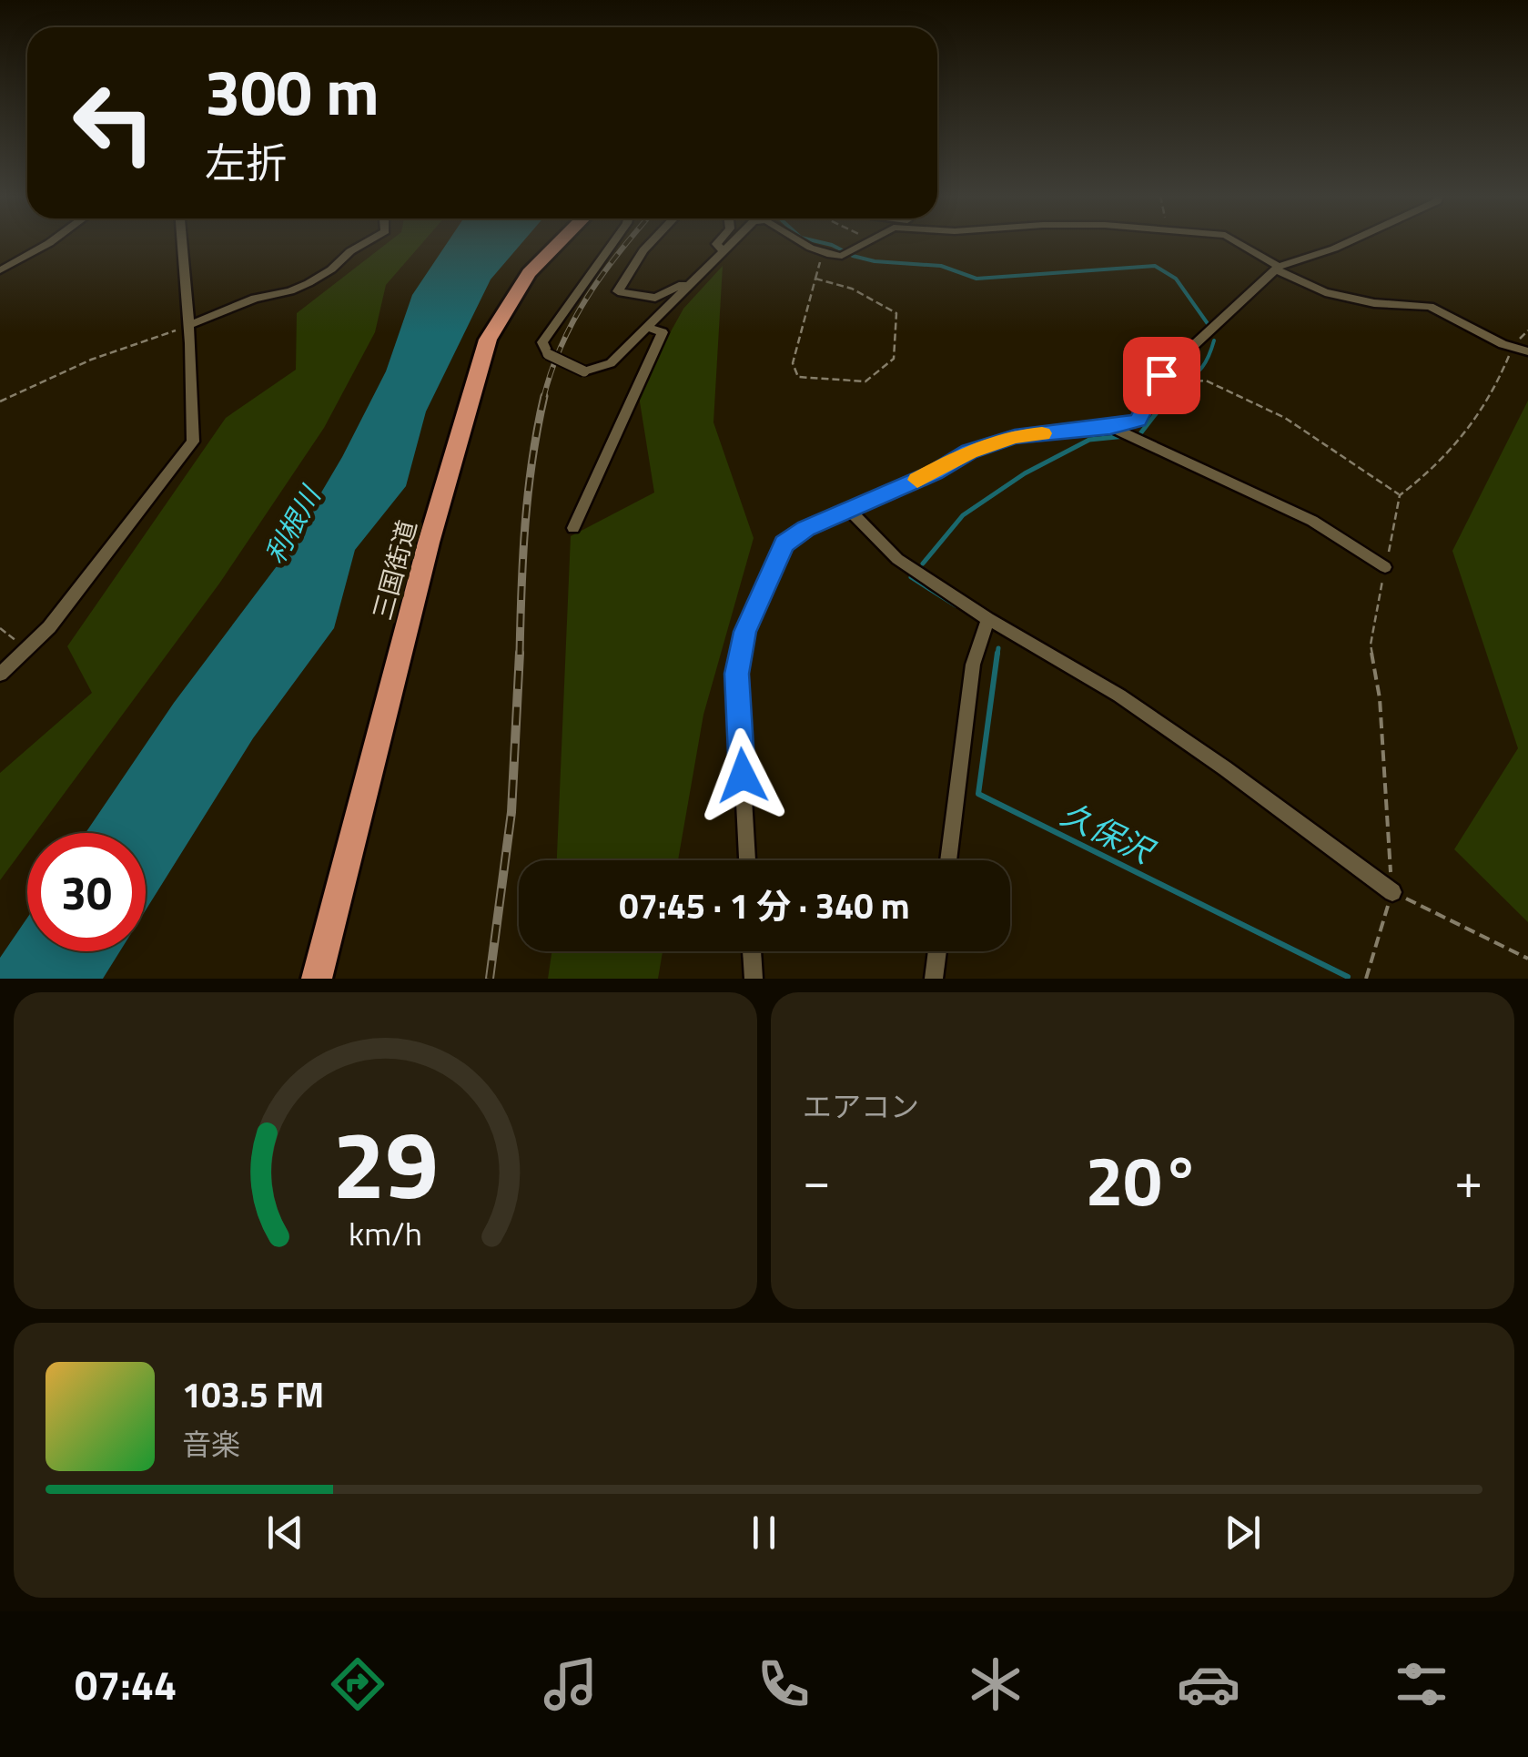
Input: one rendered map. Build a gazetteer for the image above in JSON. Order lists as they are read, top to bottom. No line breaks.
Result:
{"streets":{"highway":["三国街道"]},"water":["利根川","久保沢"],"page":{"turn":["300 m","左折"],"limit":"30","trip":"07:45 · 1 分 · 340 m","tile":"エアコン","heat":["−","20°","+"],"song":["103.5 FM","音楽"],"tabs":"07:44","gauge":["29","km/h"]}}
